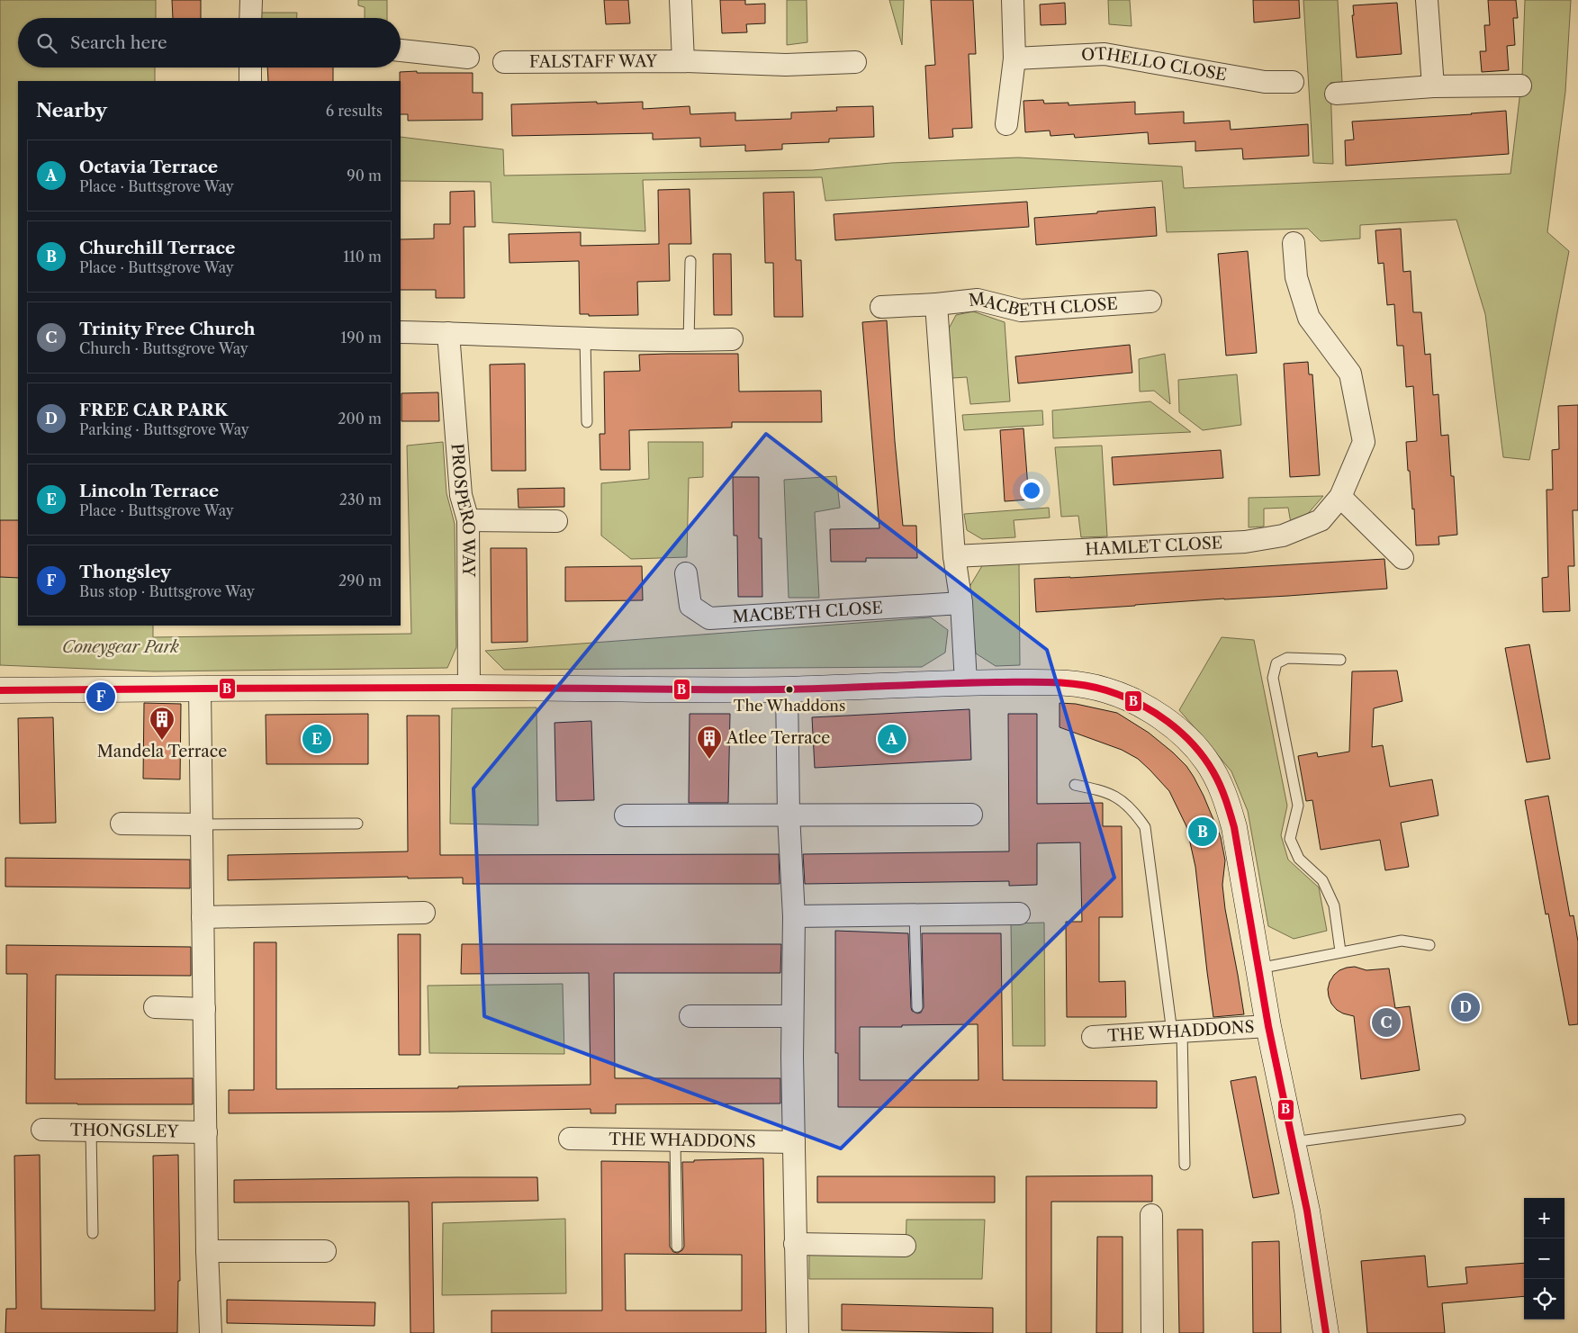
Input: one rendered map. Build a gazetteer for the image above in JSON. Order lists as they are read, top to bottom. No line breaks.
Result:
{"streets":{"street":["FALSTAFF WAY","OTHELLO CLOSE","MACBETH CLOSE","PROSPERO WAY","HAMLET CLOSE","THE WHADDONS","THONGSLEY"]},"parks":["Coneygear Park"],"places":{"other":["The Whaddons"],"building":["Mandela Terrace","Atlee Terrace"]},"lines":["transit line B"],"page":{"search":"Search here","heading":["Nearby","6 results"],"list":[{"mark":"A","name":"Octavia Terrace","note":"Place · Buttsgrove Way","value":"90 m"},{"mark":"B","name":"Churchill Terrace","note":"Place · Buttsgrove Way","value":"110 m"},{"mark":"C","name":"Trinity Free Church","note":"Church · Buttsgrove Way","value":"190 m"},{"mark":"D","name":"FREE CAR PARK","note":"Parking · Buttsgrove Way","value":"200 m"},{"mark":"E","name":"Lincoln Terrace","note":"Place · Buttsgrove Way","value":"230 m"},{"mark":"F","name":"Thongsley","note":"Bus stop · Buttsgrove Way","value":"290 m"}],"pins":["F","A","E","B","D","C"],"map_buttons":["+","−"]}}
